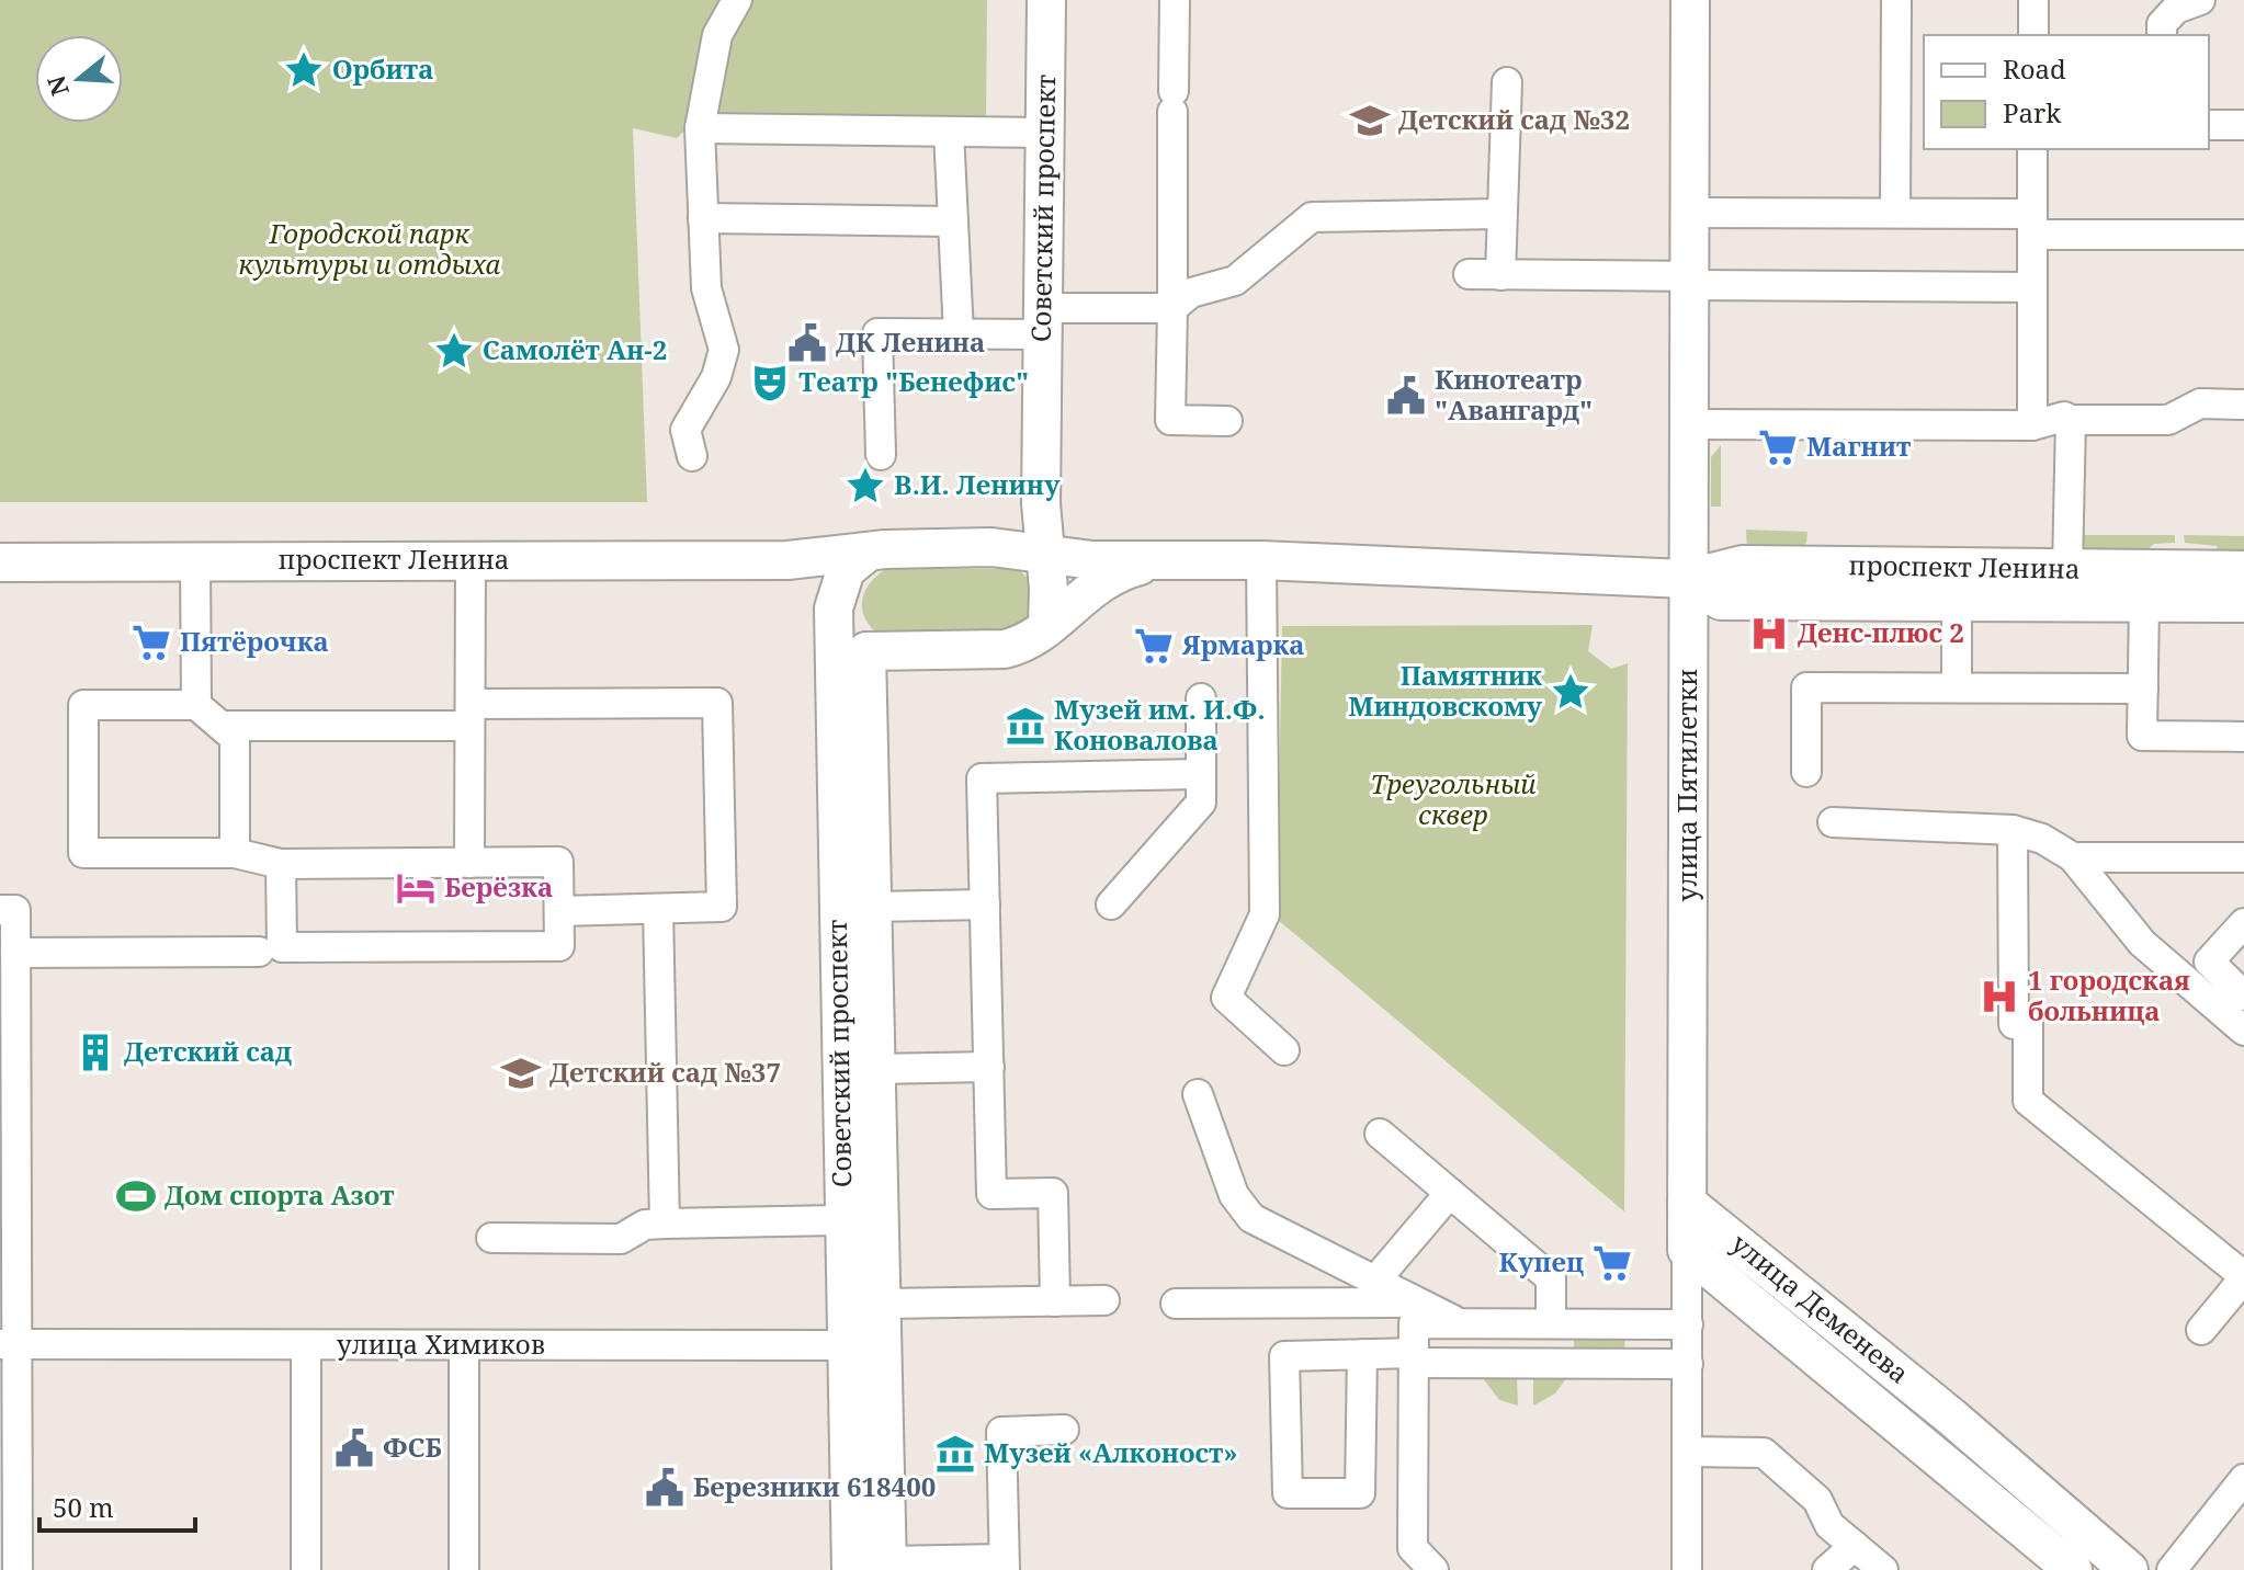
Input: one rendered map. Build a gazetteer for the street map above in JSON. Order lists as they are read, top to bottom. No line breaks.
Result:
{"streets":{"main road":["Советский проспект","проспект Ленина","улица Пятилетки","улица Деменева"],"street":["улица Химиков"]},"crossings":[["Советский проспект","проспект Ленина"],["Советский проспект","улица Химиков"],["проспект Ленина","улица Пятилетки"],["улица Пятилетки","улица Деменева"]],"parks":["Городской парк культуры и отдыха","Треугольный сквер"],"places":{"place":["Орбита","Самолёт Ан-2","В.И. Ленину","Памятник Миндовскому"],"school or university":["Детский сад №32","Детский сад №37"],"public building":["ДК Ленина","Кинотеатр \"Авангард\"","ФСБ","Березники 618400"],"theatre":["Театр \"Бенефис\""],"supermarket":["Магнит","Пятёрочка","Ярмарка","Купец"],"hospital":["Денс-плюс 2","1 городская больница"],"museum":["Музей им. И.Ф. Коновалова","Музей «Алконост»"],"hotel":["Берёзка"],"building":["Детский сад"],"sports":["Дом спорта Азот"]},"legend":["Road","Park"],"scale_bar":"50 m","north":"left"}
